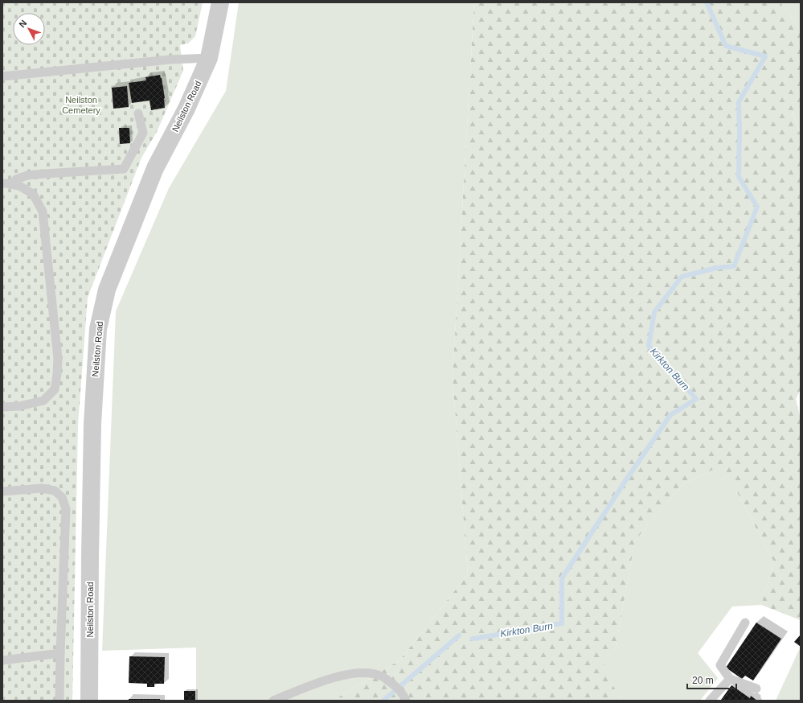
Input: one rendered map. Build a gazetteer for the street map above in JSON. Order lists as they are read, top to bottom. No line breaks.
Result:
{"streets":{"street":["Neilston Road"]},"water":["Kirkton Burn"],"parks":["Neilston Cemetery"],"scale_bar":"20 m","north":"top left"}
